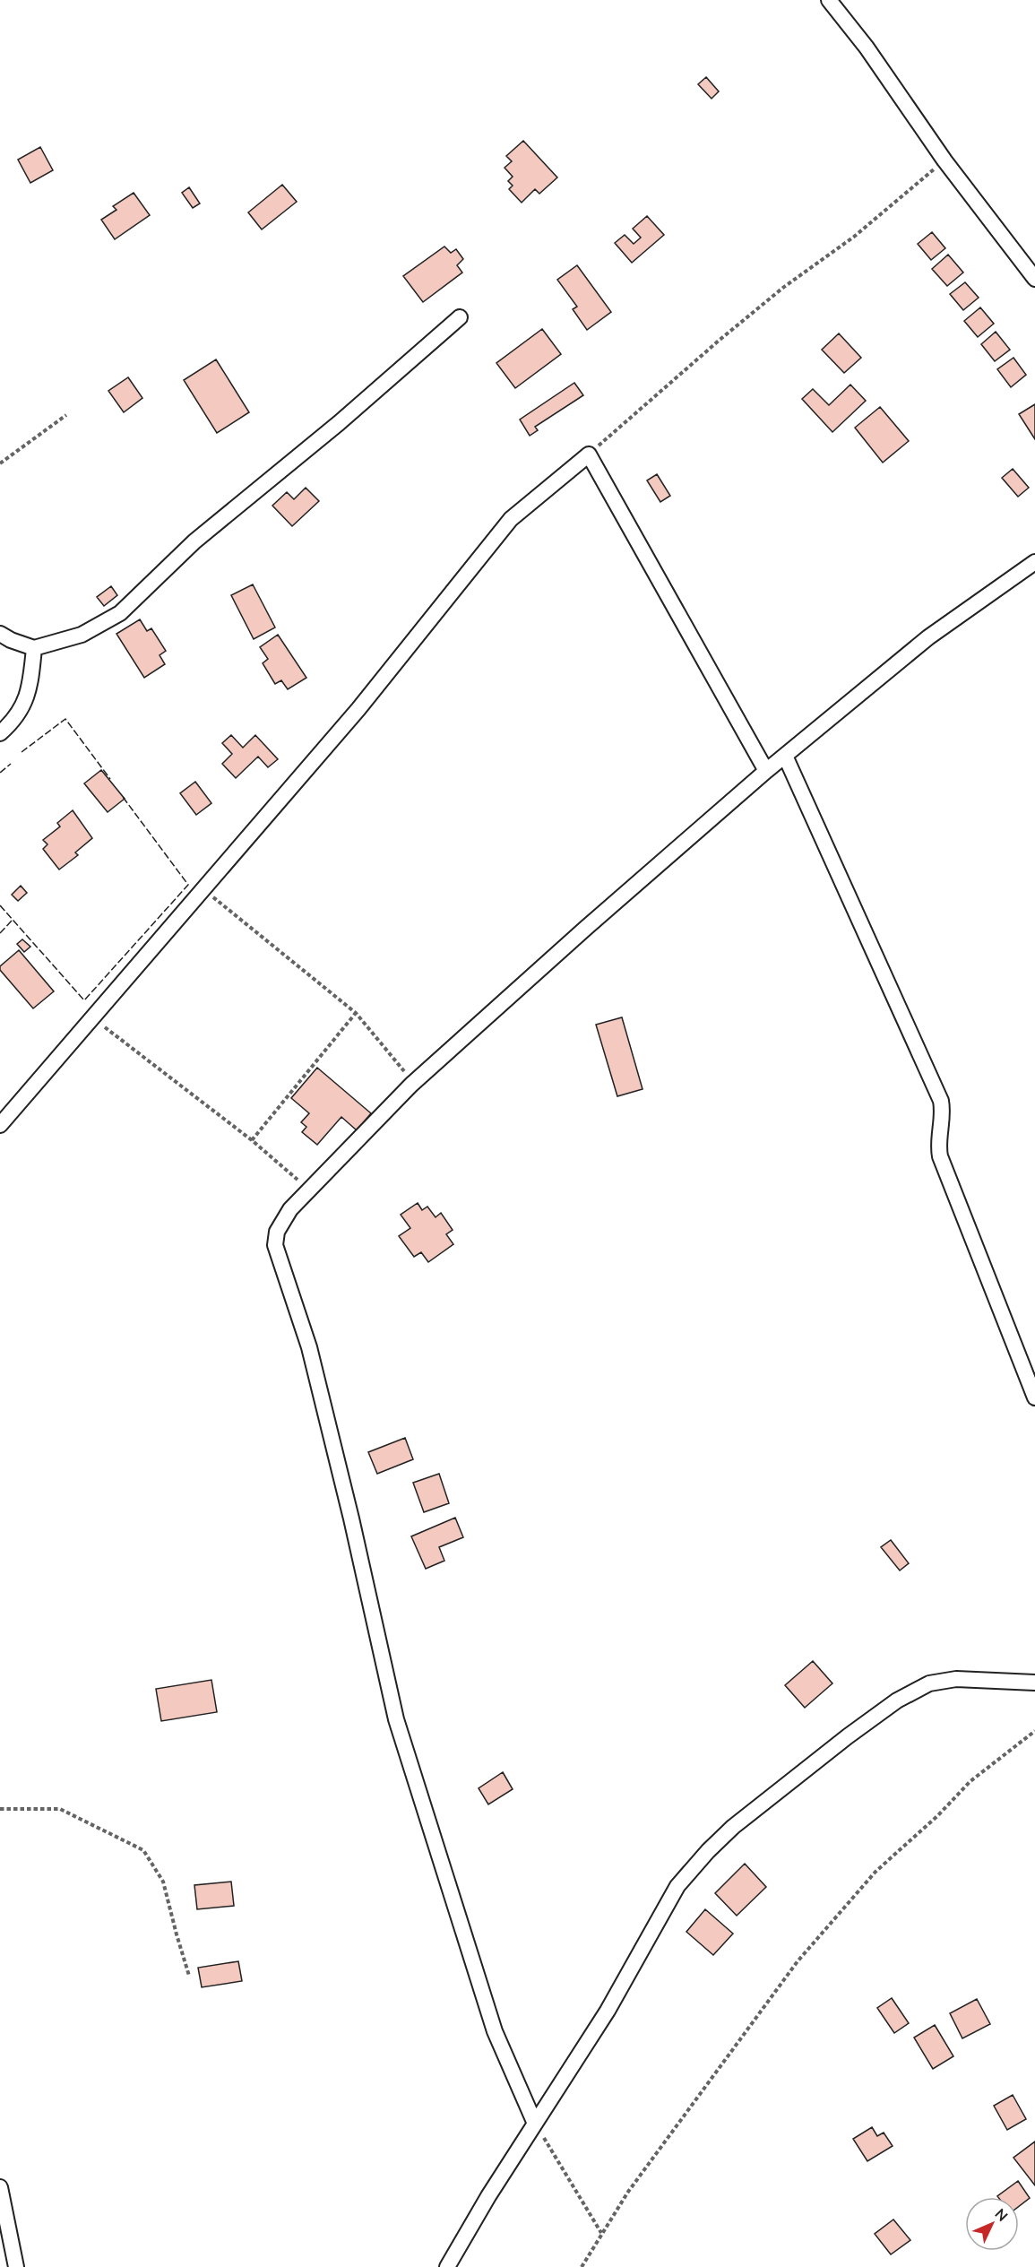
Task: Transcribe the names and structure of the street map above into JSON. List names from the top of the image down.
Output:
{
  "north": "top right"
}
